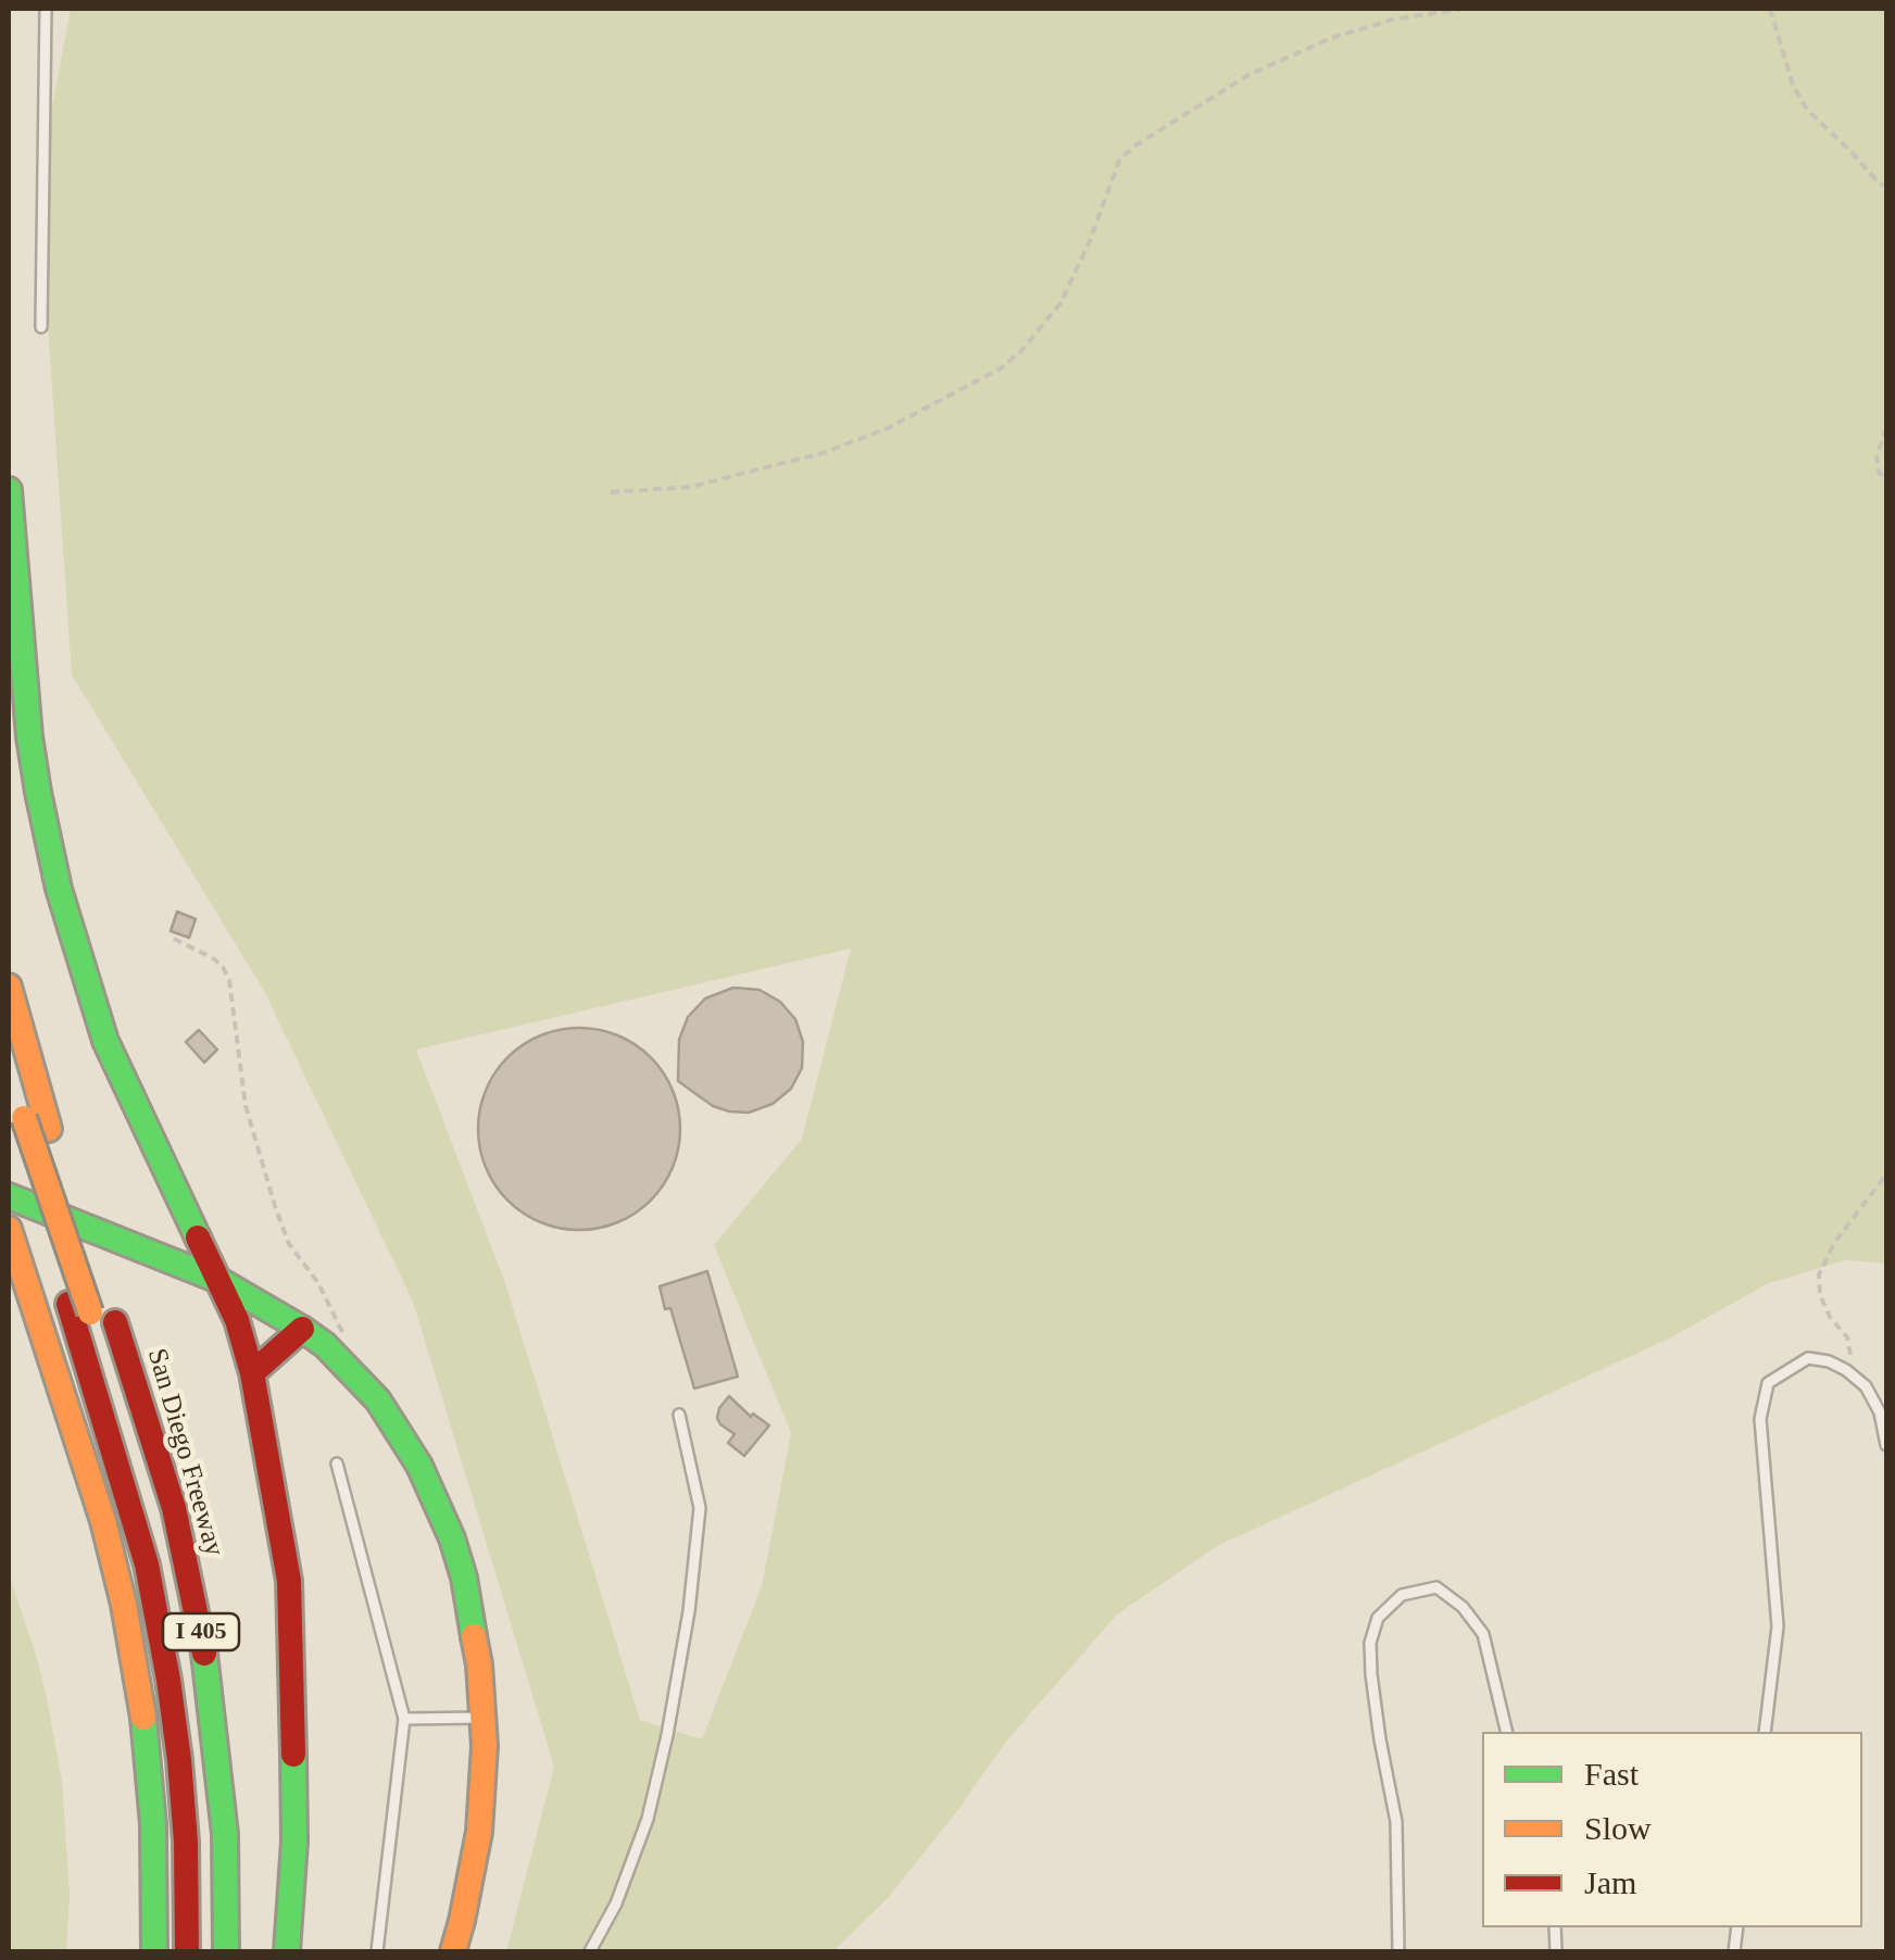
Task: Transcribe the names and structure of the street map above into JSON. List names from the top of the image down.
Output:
{
  "streets": {
    "main road": ["San Diego Freeway", "I 405"]
  },
  "legend": ["Fast", "Slow", "Jam"]
}
